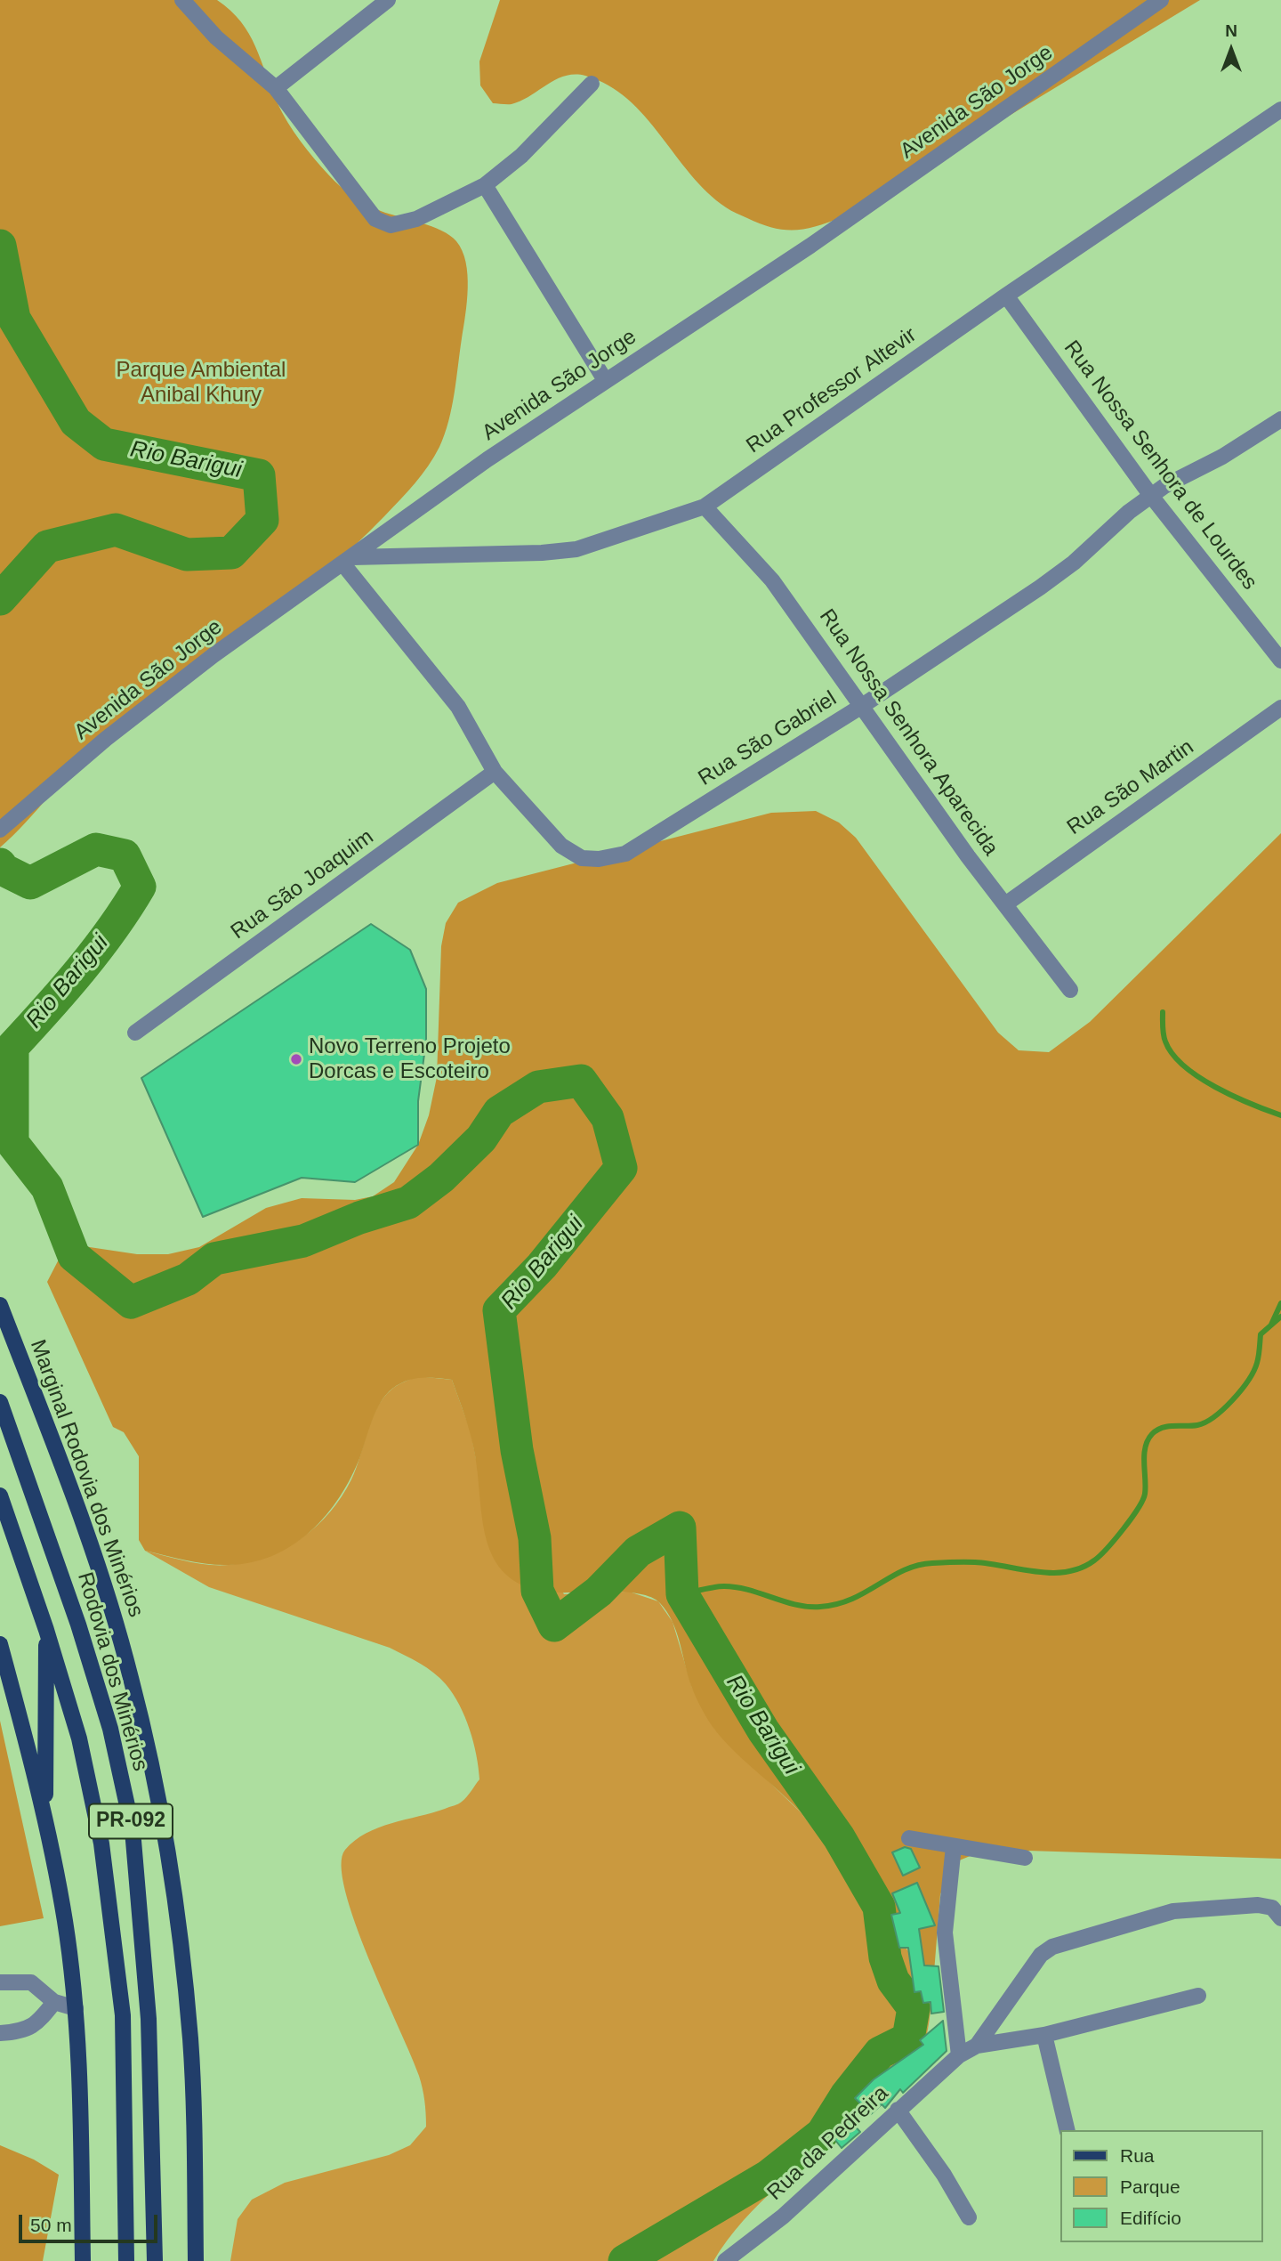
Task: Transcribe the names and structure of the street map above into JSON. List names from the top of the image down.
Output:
{
  "streets": {
    "main road": ["Marginal Rodovia dos Minérios", "Rodovia dos Minérios", "PR-092"],
    "street": [
      "Avenida São Jorge",
      "Rua Professor Altevir",
      "Rua Nossa Senhora de Lourdes",
      "Rua Nossa Senhora Aparecida",
      "Rua São Gabriel",
      "Rua São Martin",
      "Rua São Joaquim",
      "Rua da Pedreira"
    ]
  },
  "crossings": [
    ["Avenida São Jorge", "Rua Professor Altevir"],
    ["Avenida São Jorge", "Rua São Gabriel"],
    ["Rua Professor Altevir", "Rua Nossa Senhora de Lourdes"],
    ["Rua Professor Altevir", "Rua Nossa Senhora Aparecida"],
    ["Rua Professor Altevir", "Rua São Gabriel"],
    ["Rua Nossa Senhora de Lourdes", "Rua São Gabriel"],
    ["Rua Nossa Senhora Aparecida", "Rua São Gabriel"],
    ["Rua Nossa Senhora Aparecida", "Rua São Martin"],
    ["Rua São Gabriel", "Rua São Joaquim"]
  ],
  "water": ["Rio Barigui"],
  "parks": ["Parque Ambiental Anibal Khury"],
  "places": ["Novo Terreno Projeto Dorcas e Escoteiro"],
  "legend": ["Rua", "Parque", "Edifício"],
  "scale_bar": "50 m",
  "north": "top"
}
